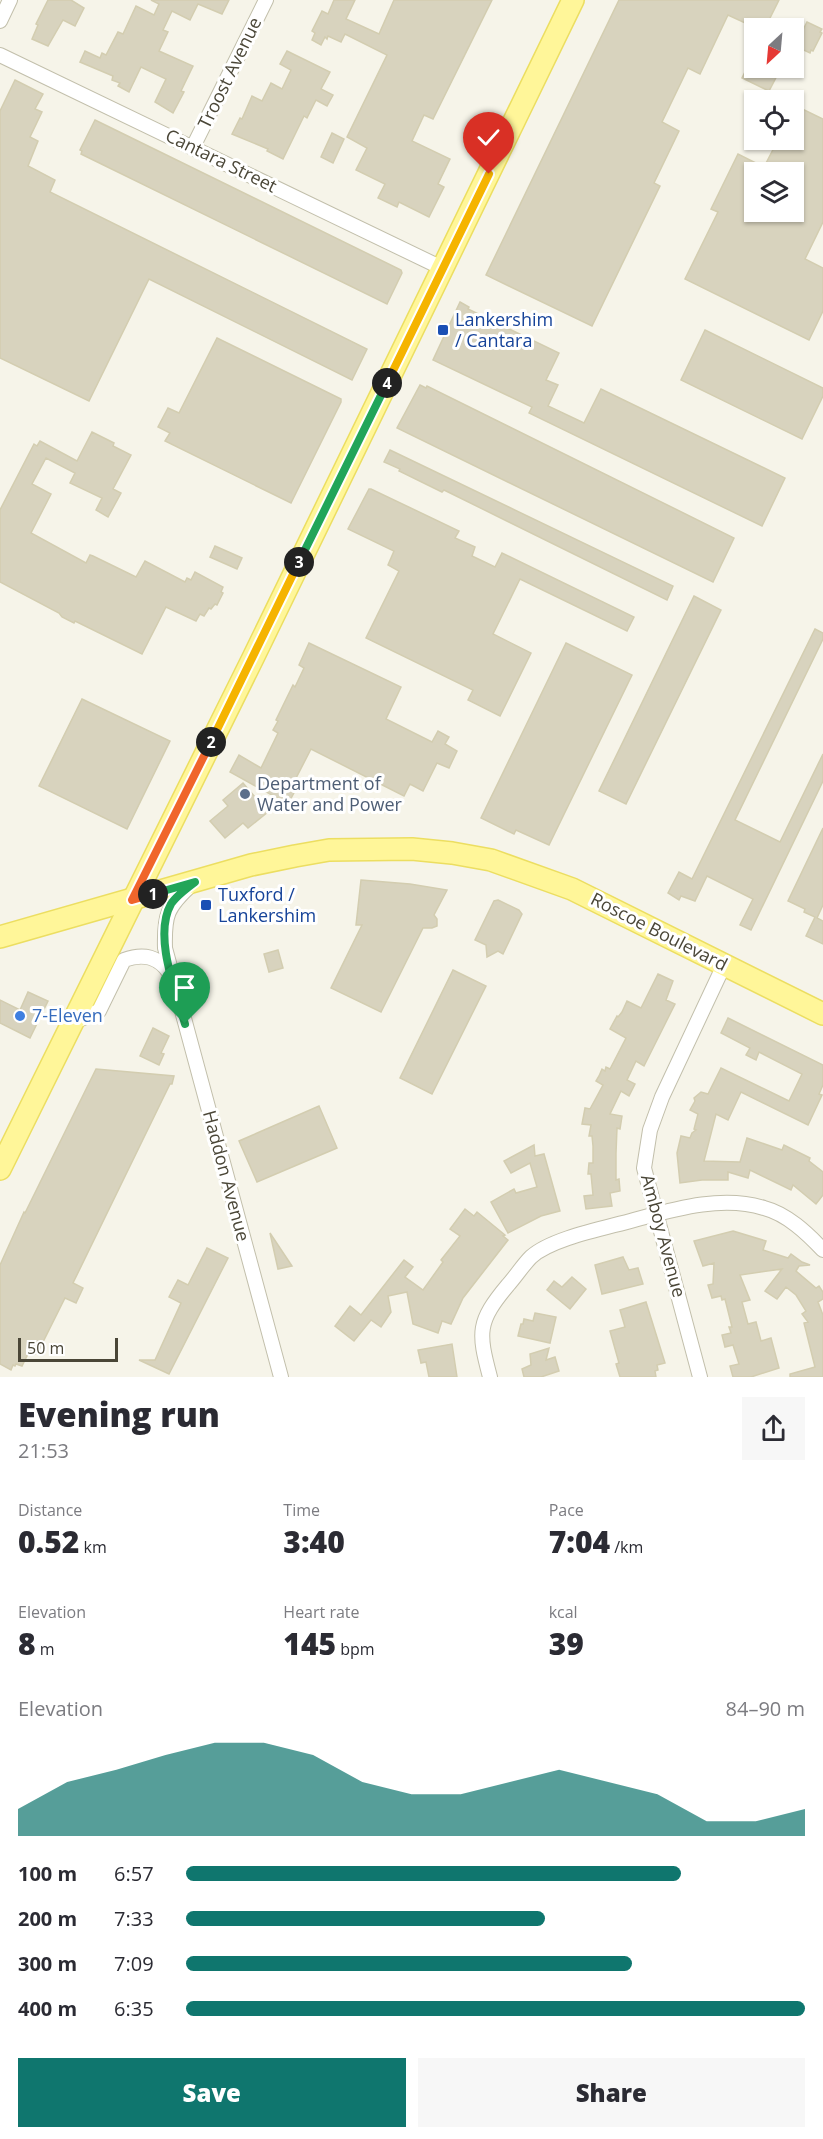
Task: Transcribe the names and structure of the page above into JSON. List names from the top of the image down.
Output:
{
  "streets": {
    "main road": ["Roscoe Boulevard"],
    "street": [
      "Troost Avenue",
      "Cantara Street",
      "Haddon Avenue",
      "Amboy Avenue"
    ]
  },
  "crossings": [
    ["Troost Avenue", "Cantara Street"],
    ["Roscoe Boulevard", "Haddon Avenue"],
    ["Roscoe Boulevard", "Amboy Avenue"]
  ],
  "places": {
    "transit": ["Lankershim / Cantara", "Tuxford / Lankershim"],
    "other": ["Department of Water and Power", "7-Eleven"]
  },
  "scale_bar": "50 m",
  "north": "bottom left",
  "page": {
    "pins": [
      "4",
      "3",
      "2",
      "1"
    ],
    "scale": "50 m",
    "heading": ["Evening run", "21:53"],
    "stats": [
      ["Distance", "0.52 km"],
      ["Time", "3:40"],
      ["Pace", "7:04 /km"],
      ["Elevation", "8 m"],
      ["Heart rate", "145 bpm"],
      ["kcal", "39"]
    ],
    "chart": ["Elevation", "84–90 m"],
    "list": [
      {
        "name": "100 m",
        "note": "6:57"
      },
      {
        "name": "200 m",
        "note": "7:33"
      },
      {
        "name": "300 m",
        "note": "7:09"
      },
      {
        "name": "400 m",
        "note": "6:35"
      }
    ],
    "buttons": ["Save", "Share"]
  }
}
